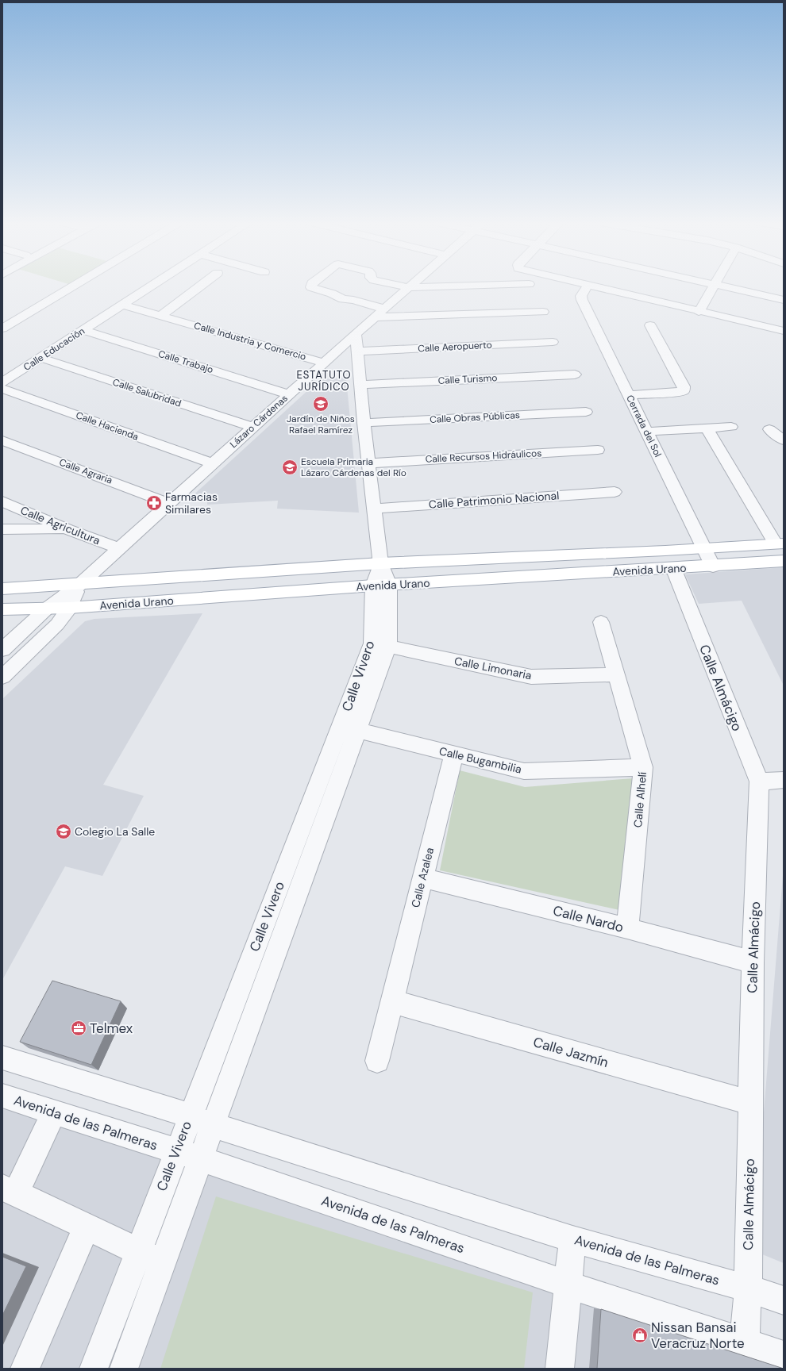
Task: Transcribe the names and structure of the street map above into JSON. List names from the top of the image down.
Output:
{
  "streets": {
    "main road": ["Avenida Urano"],
    "street": [
      "Calle Industria y Comercio",
      "Calle Aeropuerto",
      "Calle Educación",
      "Calle Trabajo",
      "Calle Turismo",
      "Calle Salubridad",
      "Calle Obras Públicas",
      "Lázaro Cárdenas",
      "Calle Hacienda",
      "Cerrada del Sol",
      "Calle Recursos Hidráulicos",
      "Calle Agraria",
      "Calle Patrimonio Nacional",
      "Calle Agricultura",
      "Calle Limonaria",
      "Calle Vivero",
      "Calle Almácigo",
      "Calle Bugambilia",
      "Calle Alhelí",
      "Calle Azalea",
      "Calle Nardo",
      "Calle Jazmín",
      "Avenida de las Palmeras"
    ]
  },
  "crossings": [
    ["Calle Industria y Comercio", "Calle Educación"],
    ["Calle Industria y Comercio", "Lázaro Cárdenas"],
    ["Calle Educación", "Calle Trabajo"],
    ["Calle Educación", "Calle Salubridad"],
    ["Calle Trabajo", "Lázaro Cárdenas"],
    ["Calle Salubridad", "Lázaro Cárdenas"],
    ["Lázaro Cárdenas", "Calle Hacienda"],
    ["Lázaro Cárdenas", "Calle Agraria"],
    ["Lázaro Cárdenas", "Calle Agricultura"],
    ["Lázaro Cárdenas", "Avenida Urano"],
    ["Cerrada del Sol", "Avenida Urano"],
    ["Avenida Urano", "Calle Vivero"],
    ["Avenida Urano", "Calle Almácigo"],
    ["Calle Limonaria", "Calle Vivero"],
    ["Calle Limonaria", "Calle Alhelí"],
    ["Calle Vivero", "Calle Bugambilia"],
    ["Calle Vivero", "Avenida de las Palmeras"],
    ["Calle Almácigo", "Calle Nardo"],
    ["Calle Almácigo", "Calle Jazmín"],
    ["Calle Almácigo", "Avenida de las Palmeras"],
    ["Calle Bugambilia", "Calle Alhelí"],
    ["Calle Bugambilia", "Calle Azalea"],
    ["Calle Alhelí", "Calle Nardo"],
    ["Calle Azalea", "Calle Nardo"],
    ["Calle Azalea", "Calle Jazmín"]
  ],
  "districts": ["ESTATUTO JURÍDICO"],
  "places": {
    "school or university": ["Jardín de Niños Rafael Ramírez", "Escuela Primaria Lázaro Cárdenas del Río", "Colegio La Salle"],
    "pharmacy": ["Farmacias Similares"],
    "office": ["Telmex"],
    "shop": ["Nissan Bansai Veracruz Norte"]
  }
}
